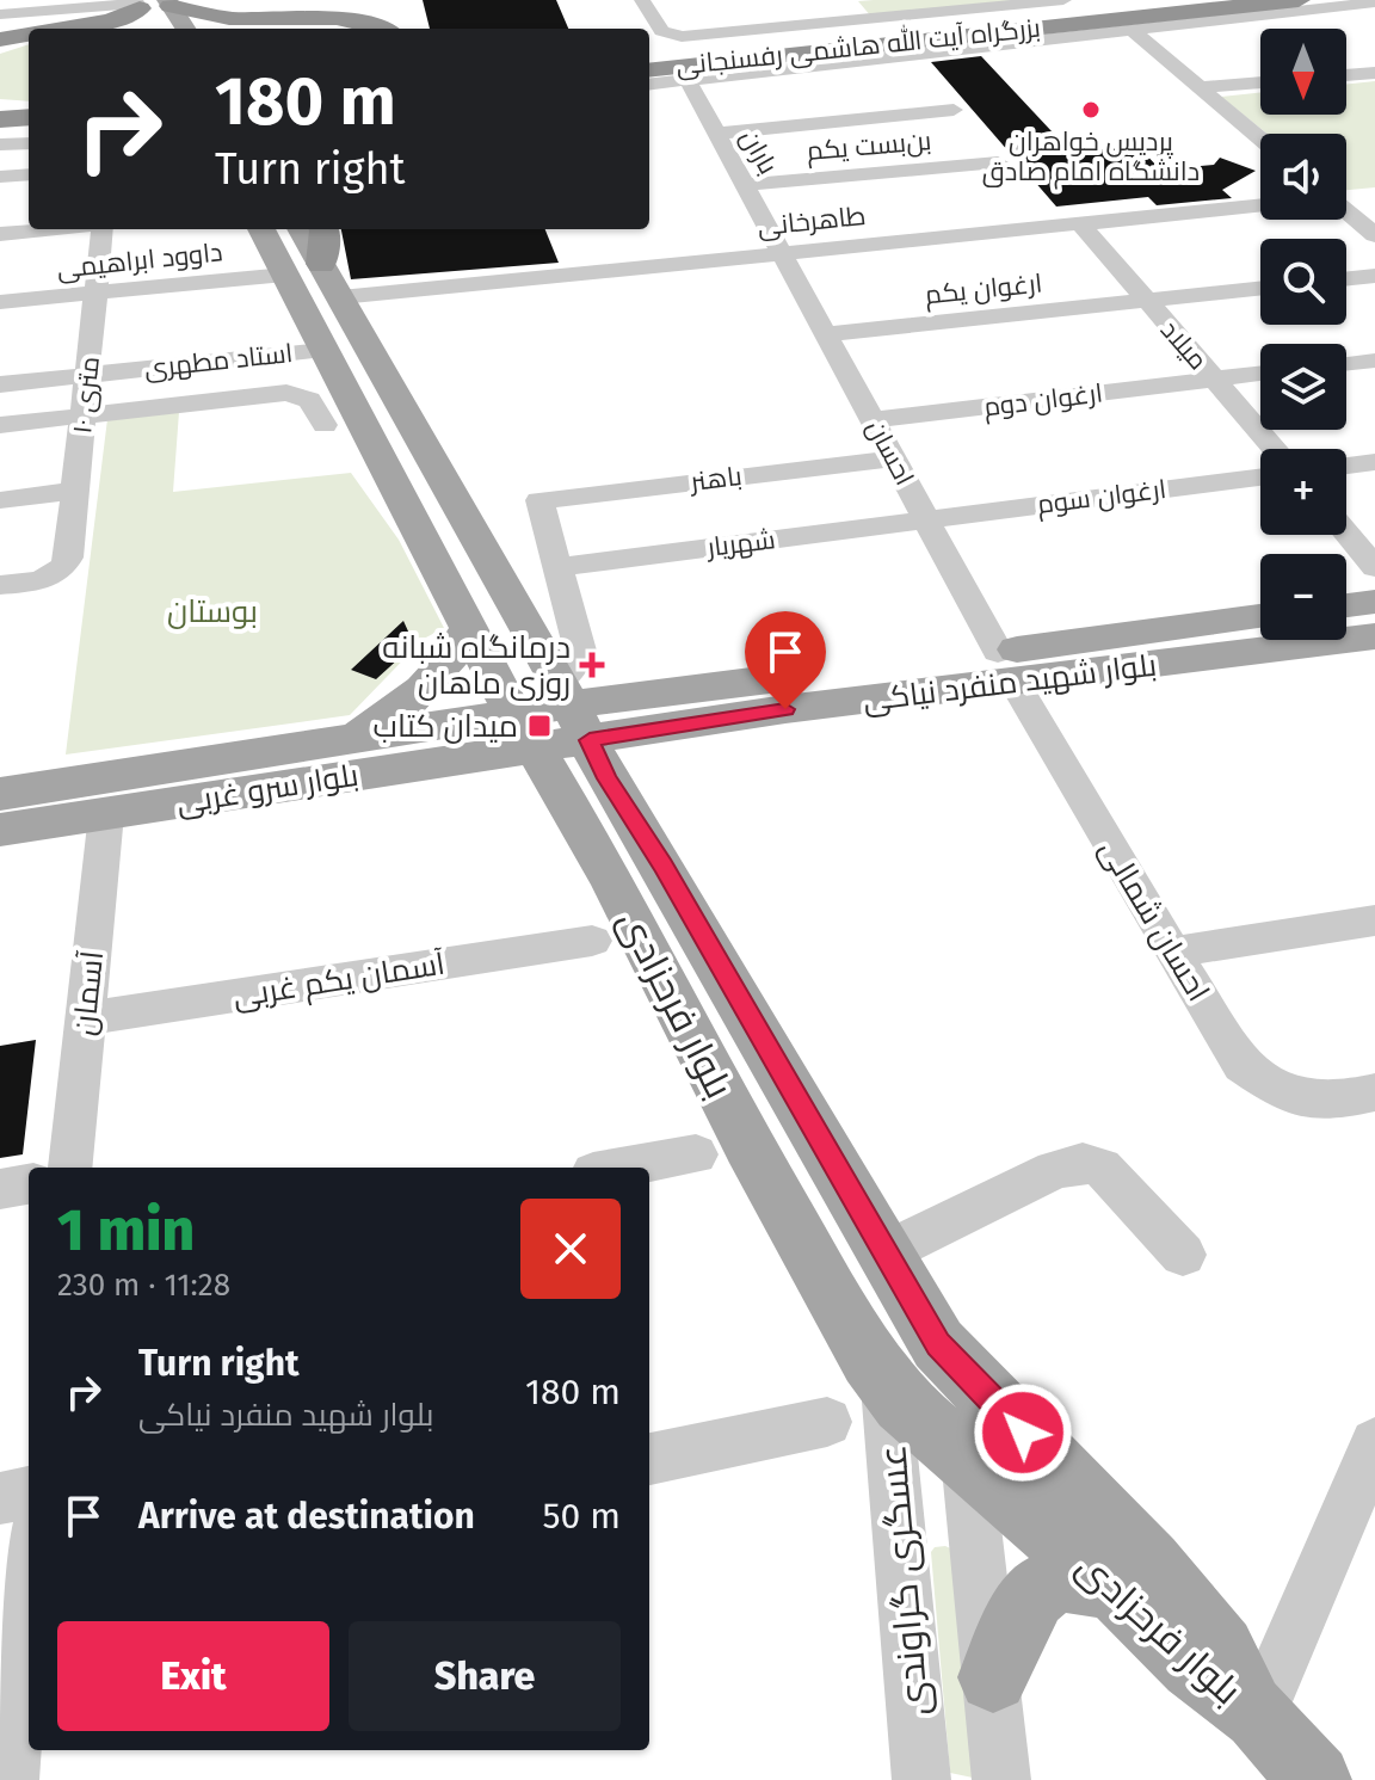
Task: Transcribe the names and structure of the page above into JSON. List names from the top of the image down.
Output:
{
  "streets": {
    "highway": ["بزرگراه آیت الله هاشمی رفسنجانی"],
    "main road": ["بلوار شهید منفرد نیاکی", "بلوار سرو غربی", "بلوار فرحزادی"],
    "street": [
      "بن‌بست یکم",
      "باران",
      "طاهرخانی",
      "داوود ابراهیمی",
      "ارغوان یکم",
      "میلاد",
      "استاد مطهری",
      "۱۰ متری",
      "ارغوان دوم",
      "احسان",
      "باهنر",
      "ارغوان سوم",
      "شهریار",
      "احسان شمالی",
      "آسمان یکم غربی",
      "آسمان",
      "عسگری گراوندی"
    ]
  },
  "crossings": [
    ["بن‌بست یکم", "باران"],
    ["باران", "طاهرخانی"],
    ["باران", "احسان"],
    ["طاهرخانی", "میلاد"],
    ["طاهرخانی", "احسان"],
    ["طاهرخانی", "بلوار فرحزادی"],
    ["داوود ابراهیمی", "۱۰ متری"],
    ["داوود ابراهیمی", "بلوار فرحزادی"],
    ["ارغوان یکم", "میلاد"],
    ["ارغوان یکم", "احسان"],
    ["میلاد", "ارغوان دوم"],
    ["استاد مطهری", "۱۰ متری"],
    ["استاد مطهری", "بلوار فرحزادی"],
    ["ارغوان دوم", "احسان"],
    ["احسان", "باهنر"],
    ["احسان", "ارغوان سوم"],
    ["احسان", "شهریار"],
    ["احسان", "بلوار شهید منفرد نیاکی"],
    ["احسان", "احسان شمالی"],
    ["باهنر", "شهریار"],
    ["ارغوان سوم", "شهریار"],
    ["بلوار شهید منفرد نیاکی", "بلوار سرو غربی"],
    ["بلوار شهید منفرد نیاکی", "احسان شمالی"],
    ["بلوار شهید منفرد نیاکی", "بلوار فرحزادی"],
    ["بلوار سرو غربی", "آسمان"],
    ["بلوار سرو غربی", "بلوار فرحزادی"],
    ["آسمان یکم غربی", "آسمان"],
    ["بلوار فرحزادی", "عسگری گراوندی"]
  ],
  "parks": ["بوستان"],
  "places": {
    "other": ["پردیس خواهران دانشگاه امام صادق"],
    "health": ["درمانگاه شبانه روزی ماهان"],
    "transit": ["میدان کتاب"]
  },
  "north": "bottom",
  "page": {
    "map_buttons": ["+", "−"],
    "turn": ["180 m", "Turn right"],
    "heading": ["1 min", "230 m · 11:28"],
    "list": [
      {
        "name": "Turn right",
        "note": "بلوار شهید منفرد نیاکی",
        "value": "180 m"
      },
      {
        "name": "Arrive at destination",
        "value": "50 m"
      }
    ],
    "buttons": ["Exit", "Share"]
  }
}
